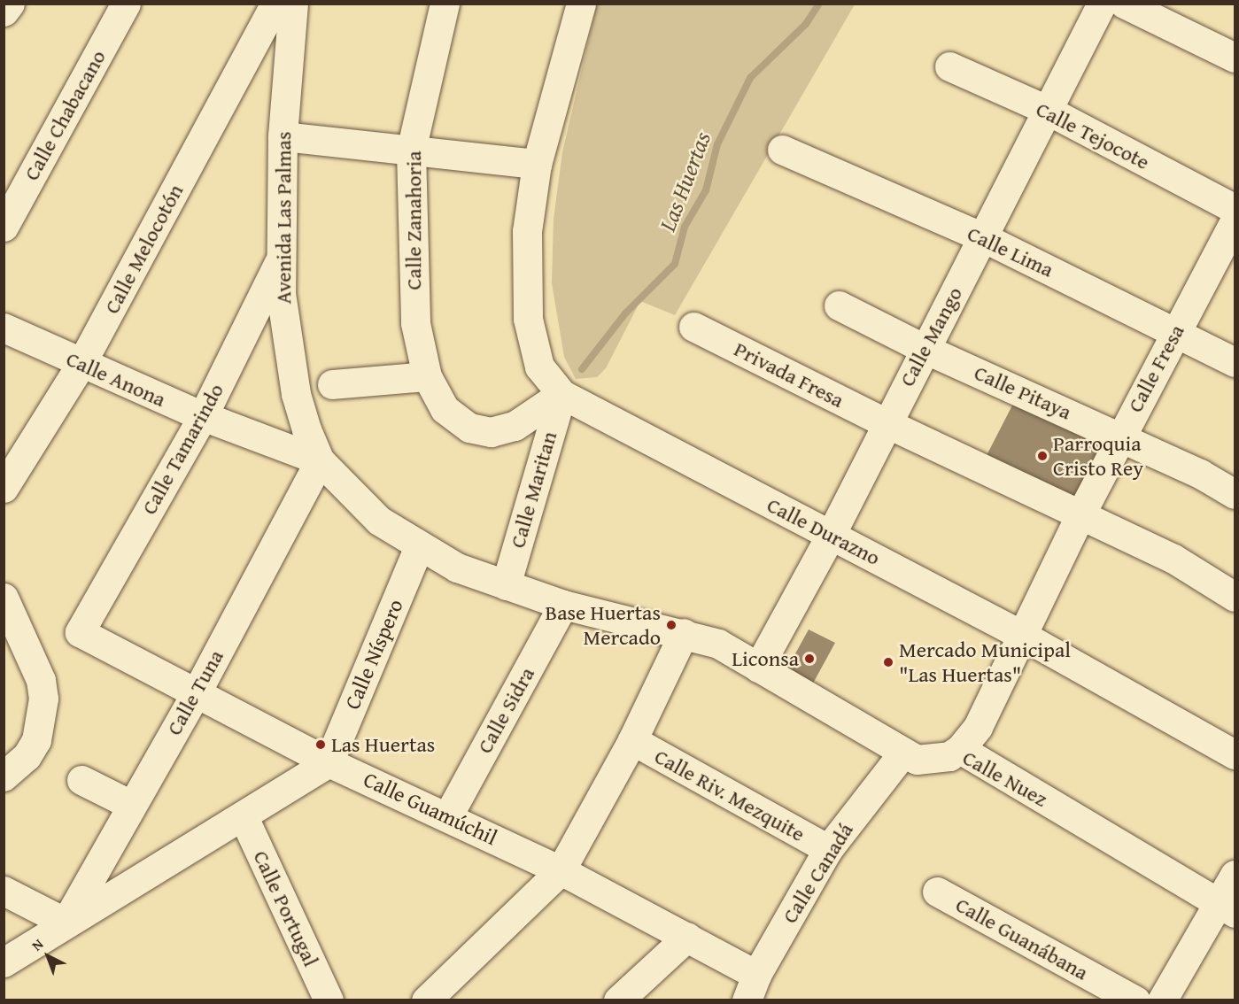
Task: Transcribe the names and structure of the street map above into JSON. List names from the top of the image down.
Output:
{
  "streets": {
    "street": [
      "Calle Chabacano",
      "Calle Tejocote",
      "Avenida Las Palmas",
      "Calle Zanahoria",
      "Calle Melocotón",
      "Calle Lima",
      "Calle Mango",
      "Calle Fresa",
      "Privada Fresa",
      "Calle Anona",
      "Calle Pitaya",
      "Calle Tamarindo",
      "Calle Maritan",
      "Calle Durazno",
      "Calle Níspero",
      "Calle Tuna",
      "Calle Sidra",
      "Calle Nuez",
      "Calle Riv. Mezquite",
      "Calle Guamúchil",
      "Calle Canadá",
      "Calle Portugal",
      "Calle Guanábana"
    ]
  },
  "crossings": [
    ["Calle Tejocote", "Calle Mango"],
    ["Avenida Las Palmas", "Calle Anona"],
    ["Avenida Las Palmas", "Calle Tamarindo"],
    ["Avenida Las Palmas", "Calle Maritan"],
    ["Avenida Las Palmas", "Calle Níspero"],
    ["Avenida Las Palmas", "Calle Tuna"],
    ["Avenida Las Palmas", "Calle Sidra"],
    ["Avenida Las Palmas", "Calle Nuez"],
    ["Calle Melocotón", "Calle Anona"],
    ["Calle Lima", "Calle Mango"],
    ["Calle Lima", "Calle Fresa"],
    ["Calle Mango", "Privada Fresa"],
    ["Calle Mango", "Calle Pitaya"],
    ["Calle Mango", "Calle Durazno"],
    ["Calle Mango", "Calle Nuez"],
    ["Calle Fresa", "Calle Pitaya"],
    ["Calle Fresa", "Calle Durazno"],
    ["Calle Fresa", "Calle Nuez"],
    ["Calle Anona", "Calle Tamarindo"],
    ["Calle Anona", "Calle Tuna"],
    ["Calle Tamarindo", "Calle Guamúchil"],
    ["Calle Maritan", "Calle Durazno"],
    ["Calle Níspero", "Calle Guamúchil"],
    ["Calle Tuna", "Calle Guamúchil"],
    ["Calle Sidra", "Calle Guamúchil"],
    ["Calle Nuez", "Calle Canadá"],
    ["Calle Riv. Mezquite", "Calle Canadá"],
    ["Calle Guamúchil", "Calle Canadá"]
  ],
  "water": ["Las Huertas"],
  "places": [
    "Parroquia Cristo Rey",
    "Base Huertas Mercado",
    "Liconsa",
    "Mercado Municipal \"Las Huertas\"",
    "Las Huertas"
  ],
  "north": "top left"
}
